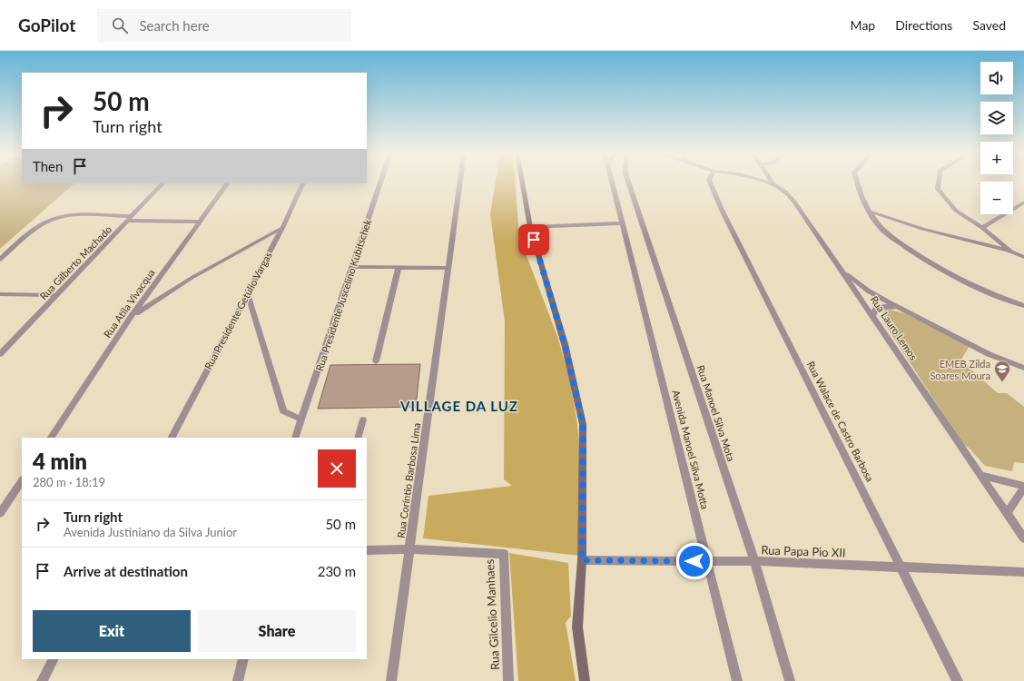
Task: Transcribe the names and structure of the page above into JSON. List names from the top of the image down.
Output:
{
  "streets": {
    "street": [
      "Rua Gilberto Machado",
      "Rua Presidente Juscelino Kubitschek",
      "Rua Atila Vivacqua",
      "Rua Presidente Getúlio Vargas",
      "Rua Lauro Lemos",
      "Rua Manoel Silva Mota",
      "Rua Walace de Castro Barbosa",
      "Avenida Manoel Silva Motta",
      "Rua Coríntio Barbosa Lima",
      "Rua Papa Pio XII",
      "Rua Gilcelio Manhaes"
    ]
  },
  "crossings": [
    ["Rua Manoel Silva Mota", "Rua Papa Pio XII"],
    ["Rua Walace de Castro Barbosa", "Rua Papa Pio XII"],
    ["Avenida Manoel Silva Motta", "Rua Papa Pio XII"],
    ["Rua Coríntio Barbosa Lima", "Rua Gilcelio Manhaes"]
  ],
  "districts": ["VILLAGE DA LUZ"],
  "places": {
    "school or university": ["EMEB Zilda Soares Moura"]
  },
  "page": {
    "header": "GoPilot",
    "search": "Search here",
    "nav": ["Map", "Directions", "Saved"],
    "map_buttons": ["+", "−"],
    "turn": ["50 m", "Turn right"],
    "then": "Then",
    "heading": ["4 min", "280 m · 18:19"],
    "list": [
      {
        "name": "Turn right",
        "note": "Avenida Justiniano da Silva Junior",
        "value": "50 m"
      },
      {
        "name": "Arrive at destination",
        "value": "230 m"
      }
    ],
    "buttons": ["Exit", "Share"]
  }
}
